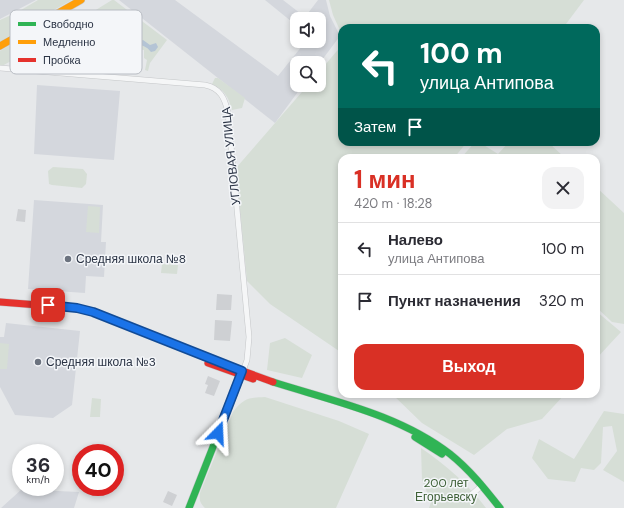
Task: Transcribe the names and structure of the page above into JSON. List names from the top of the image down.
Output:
{
  "streets": {
    "street": ["УГЛОВАЯ УЛИЦА"]
  },
  "parks": ["200 лет Егорьевску"],
  "places": ["Средняя школа №8", "Средняя школа №3"],
  "legend": ["Свободно", "Медленно", "Пробка"],
  "page": {
    "turn": ["100 m", "улица Антипова"],
    "then": "Затем",
    "heading": ["1 мин", "420 m · 18:28"],
    "list": [
      {
        "name": "Налево",
        "note": "улица Антипова",
        "value": "100 m"
      },
      {
        "name": "Пункт назначения",
        "value": "320 m"
      }
    ],
    "buttons": "Выход",
    "speed": "36 km/h",
    "limit": "40"
  }
}
